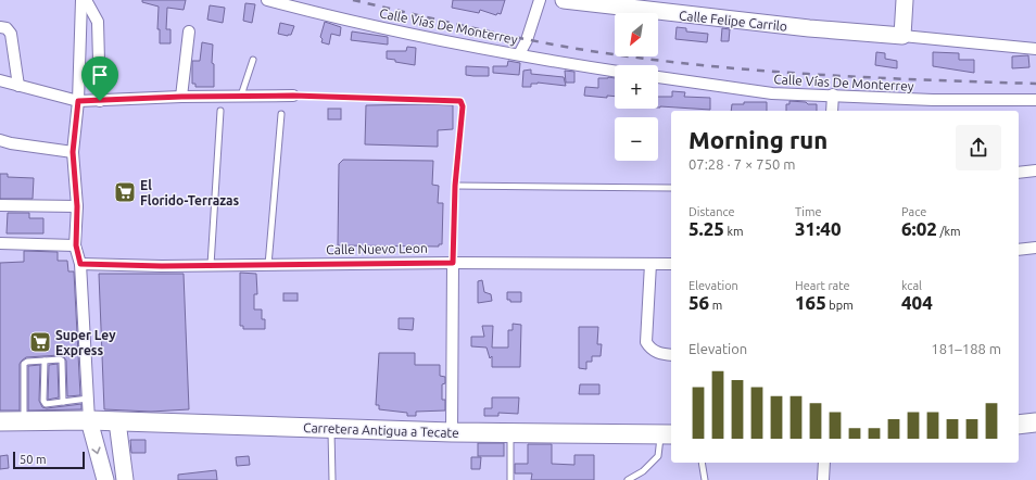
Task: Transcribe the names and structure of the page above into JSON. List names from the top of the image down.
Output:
{
  "streets": {
    "main road": ["Carretera Antigua a Tecate"],
    "street": ["Calle Felipe Carrilo", "Calle Vías De Monterrey", "Calle Nuevo Leon"]
  },
  "places": {
    "supermarket": ["El Florido-Terrazas", "Super Ley Express"]
  },
  "scale_bar": "50 m",
  "north": "bottom left",
  "page": {
    "map_buttons": ["+", "−"],
    "heading": ["Morning run", "07:28 · 7 × 750 m"],
    "stats": [
      ["Distance", "5.25 km"],
      ["Time", "31:40"],
      ["Pace", "6:02 /km"],
      ["Elevation", "56 m"],
      ["Heart rate", "165 bpm"],
      ["kcal", "404"]
    ],
    "chart": ["Elevation", "181–188 m"],
    "scale": "50 m"
  }
}
